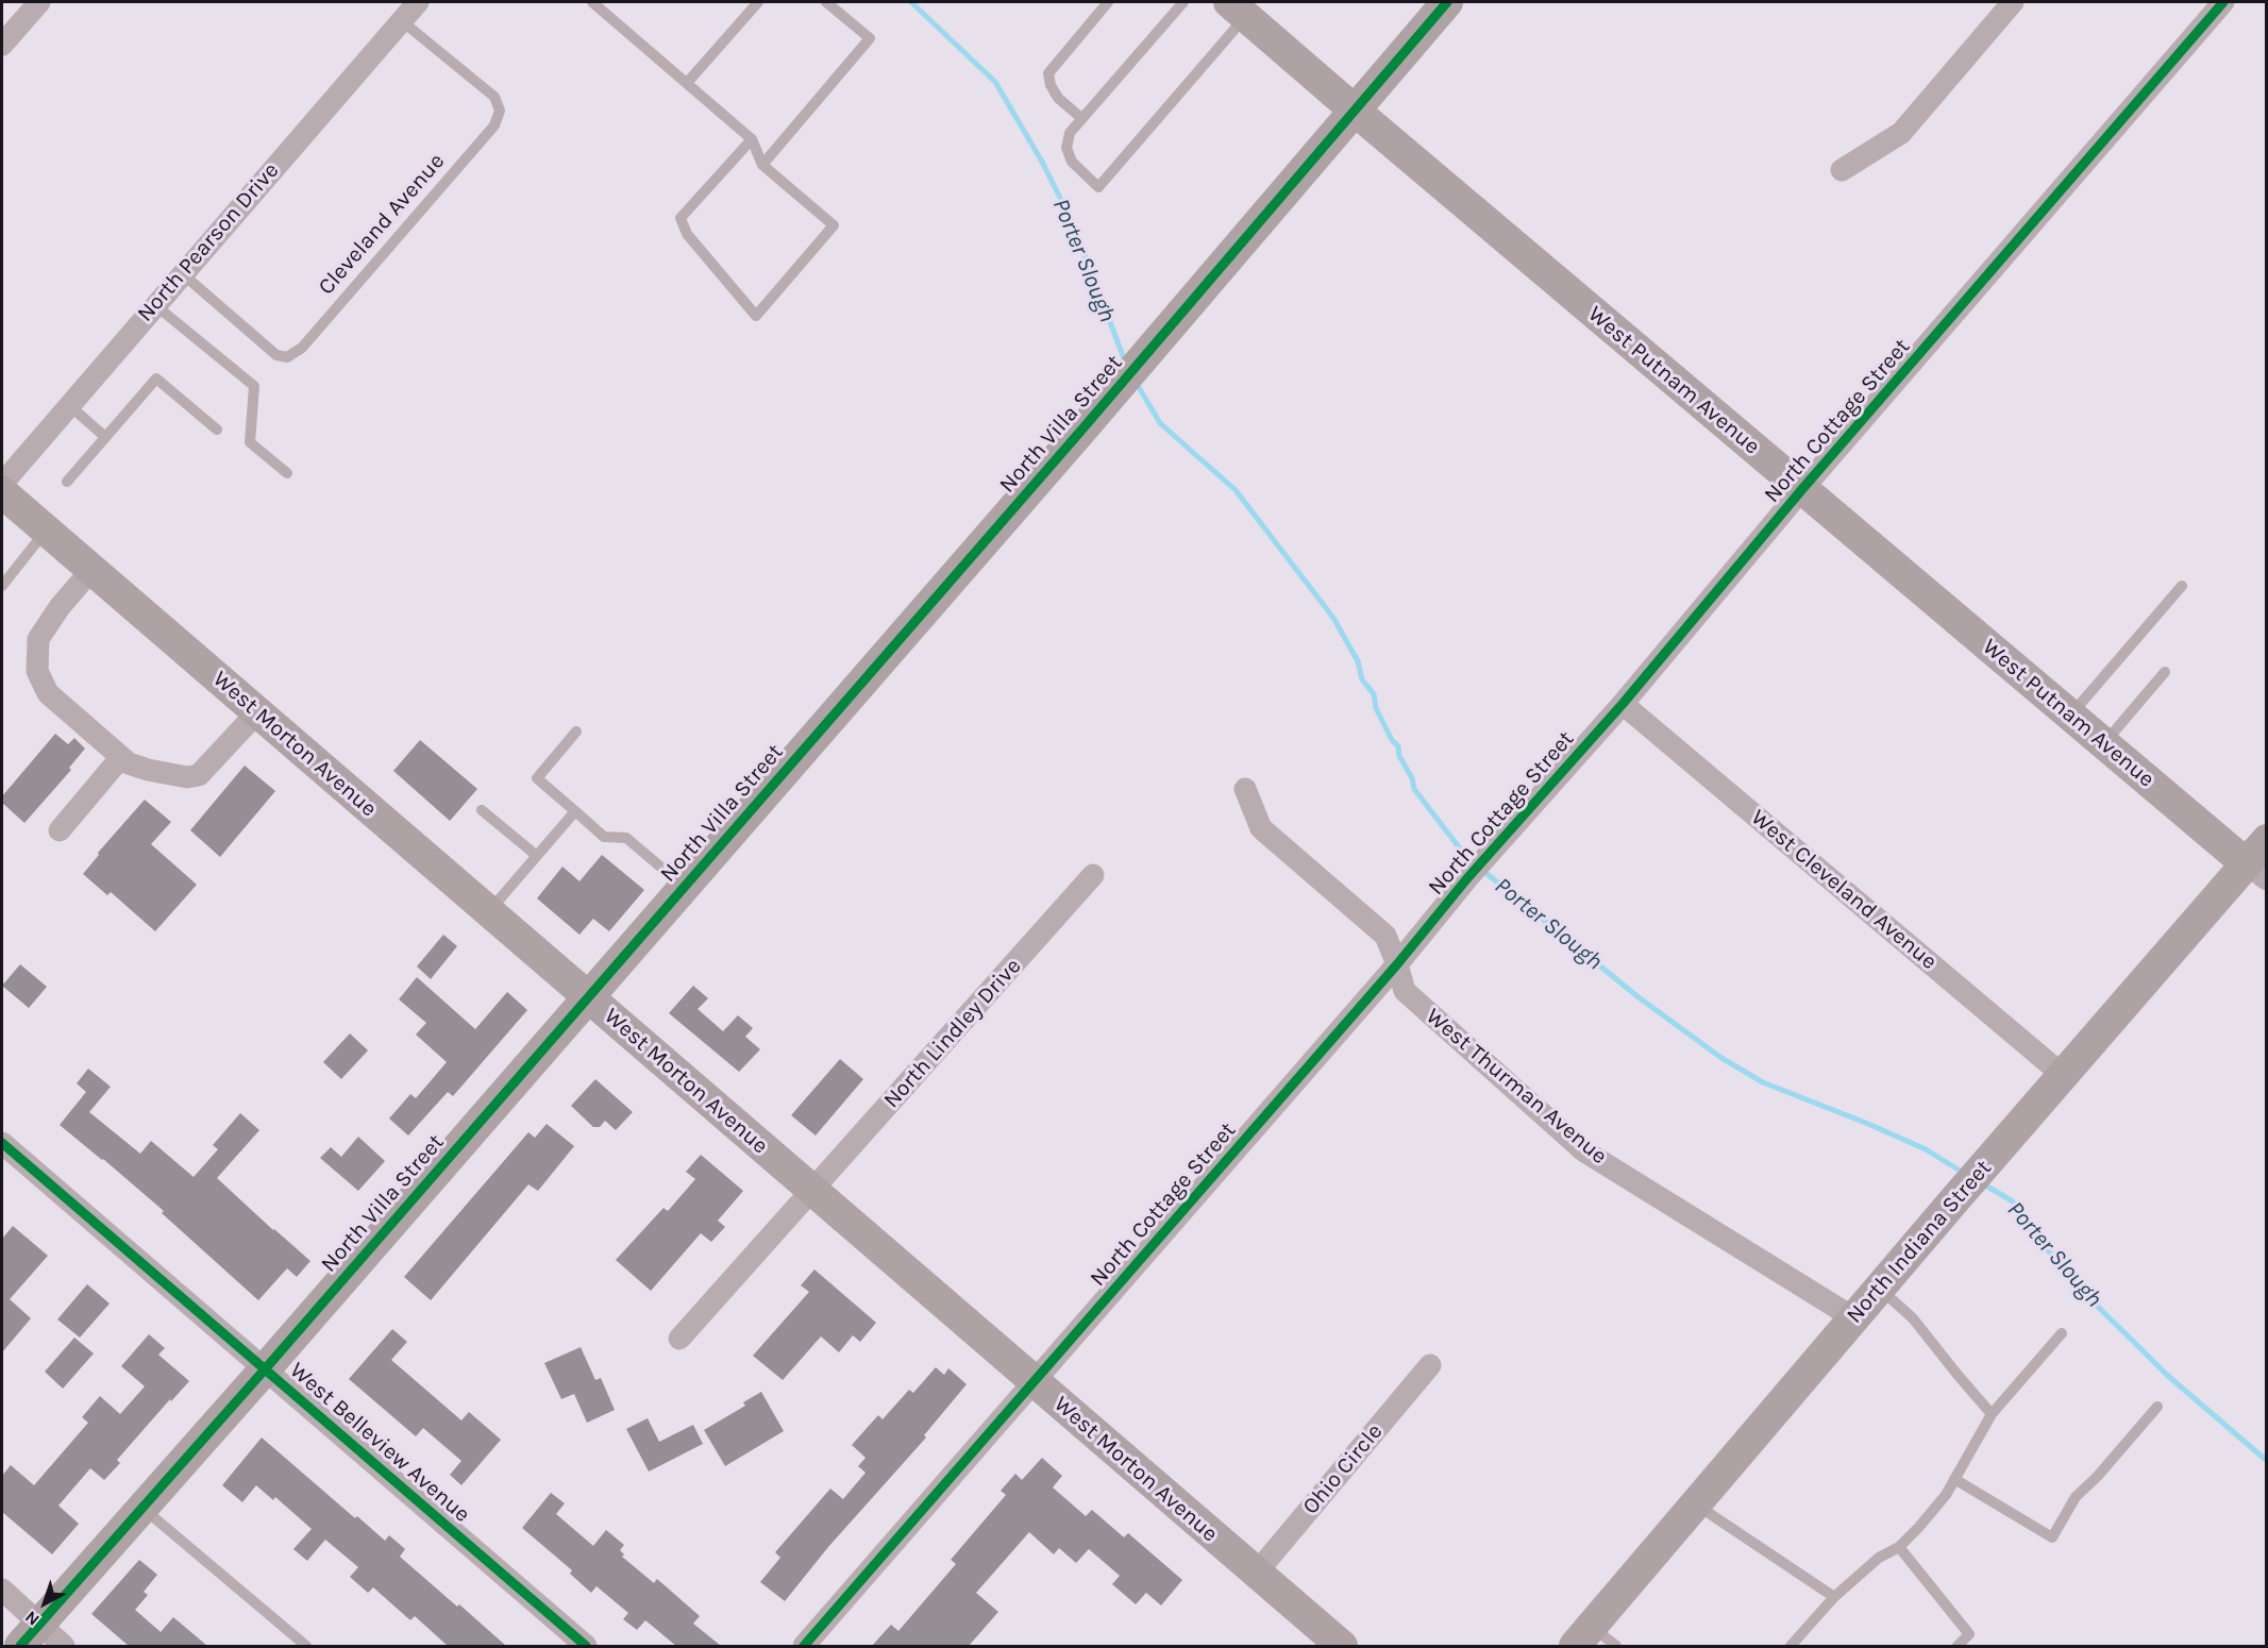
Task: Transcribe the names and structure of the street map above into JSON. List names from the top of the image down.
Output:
{
  "streets": {
    "street": [
      "North Pearson Drive",
      "West Putnam Avenue",
      "North Cottage Street",
      "North Villa Street",
      "West Morton Avenue",
      "West Cleveland Avenue",
      "North Lindley Drive",
      "West Thurman Avenue",
      "North Indiana Street",
      "West Belleview Avenue",
      "Ohio Circle"
    ],
    "lane": ["Cleveland Avenue"]
  },
  "crossings": [
    ["Cleveland Avenue", "North Pearson Drive"],
    ["West Putnam Avenue", "North Cottage Street"],
    ["West Putnam Avenue", "North Villa Street"],
    ["West Putnam Avenue", "North Indiana Street"],
    ["North Cottage Street", "West Morton Avenue"],
    ["North Cottage Street", "West Cleveland Avenue"],
    ["North Cottage Street", "West Thurman Avenue"],
    ["North Villa Street", "West Morton Avenue"],
    ["North Villa Street", "West Belleview Avenue"],
    ["West Morton Avenue", "North Lindley Drive"],
    ["West Morton Avenue", "Ohio Circle"],
    ["West Cleveland Avenue", "North Indiana Street"],
    ["West Thurman Avenue", "North Indiana Street"]
  ],
  "water": ["Porter Slough"],
  "north": "bottom left"
}
